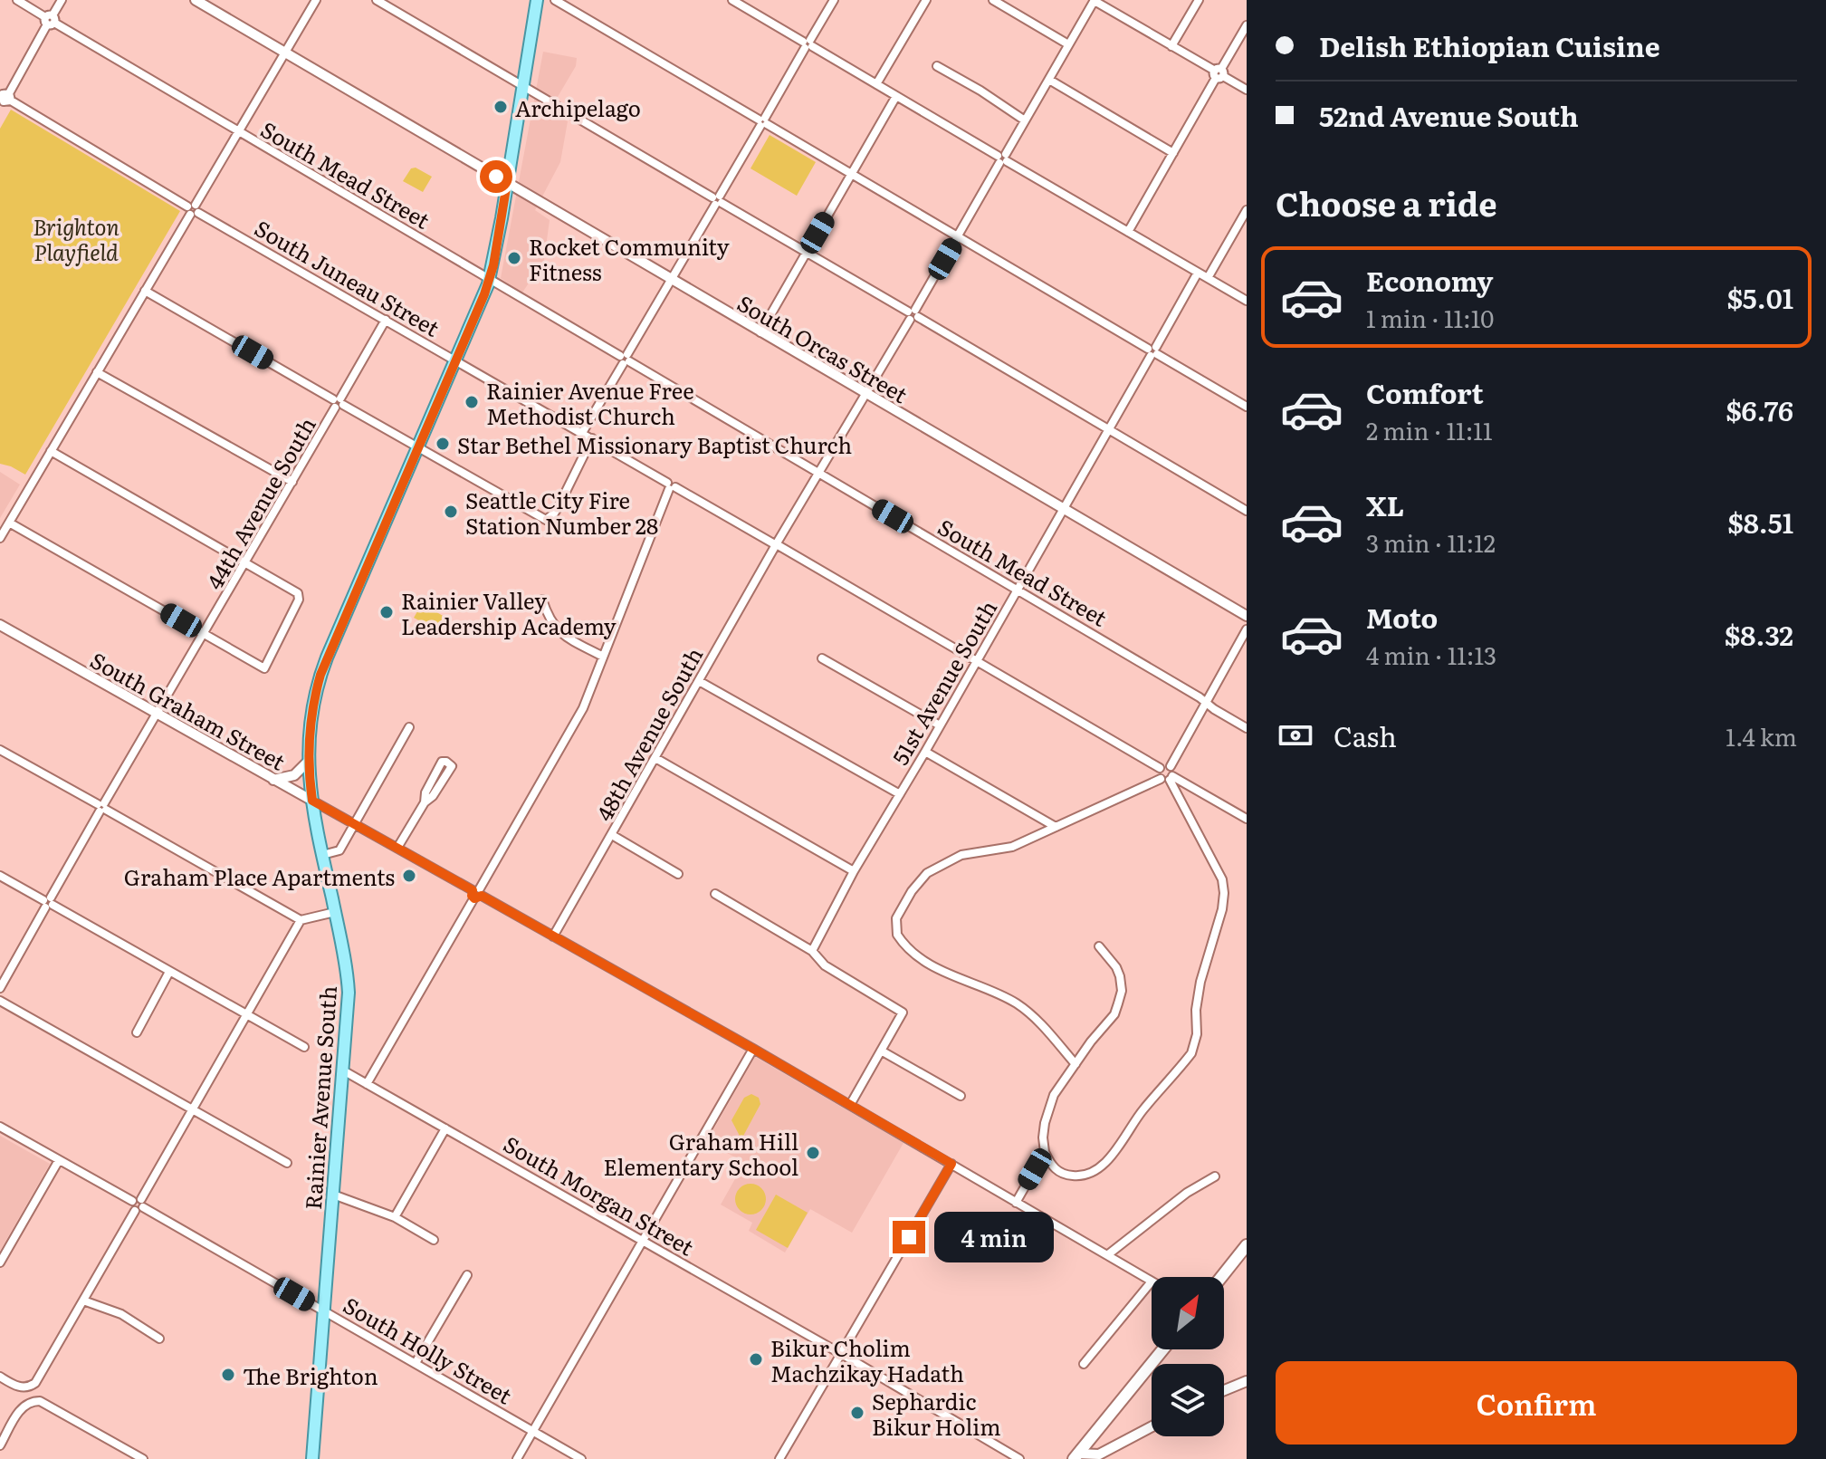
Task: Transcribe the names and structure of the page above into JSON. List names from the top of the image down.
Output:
{
  "streets": {
    "main road": ["Rainier Avenue South"],
    "street": [
      "South Mead Street",
      "South Juneau Street",
      "South Orcas Street",
      "44th Avenue South",
      "51st Avenue South",
      "South Graham Street",
      "48th Avenue South",
      "South Morgan Street",
      "South Holly Street"
    ]
  },
  "crossings": [
    ["South Mead Street", "51st Avenue South"],
    ["South Mead Street", "48th Avenue South"],
    ["South Mead Street", "Rainier Avenue South"],
    ["South Juneau Street", "44th Avenue South"],
    ["South Juneau Street", "51st Avenue South"],
    ["South Juneau Street", "48th Avenue South"],
    ["South Juneau Street", "Rainier Avenue South"],
    ["South Orcas Street", "51st Avenue South"],
    ["South Orcas Street", "48th Avenue South"],
    ["South Orcas Street", "Rainier Avenue South"],
    ["44th Avenue South", "South Graham Street"],
    ["South Graham Street", "48th Avenue South"],
    ["South Graham Street", "Rainier Avenue South"],
    ["Rainier Avenue South", "South Morgan Street"],
    ["Rainier Avenue South", "South Holly Street"]
  ],
  "parks": ["Brighton Playfield"],
  "places": [
    "Archipelago",
    "Rocket Community Fitness",
    "Rainier Avenue Free Methodist Church",
    "Star Bethel Missionary Baptist Church",
    "Seattle City Fire Station Number 28",
    "Rainier Valley Leadership Academy",
    "Graham Place Apartments",
    "Graham Hill Elementary School",
    "Bikur Cholim Machzikay Hadath",
    "The Brighton",
    "Sephardic Bikur Holim"
  ],
  "north": "top right",
  "page": {
    "banner": ["Delish Ethiopian Cuisine", "52nd Avenue South"],
    "heading": "Choose a ride",
    "list": [
      {
        "name": "Economy",
        "note": "1 min · 11:10",
        "value": "$5.01"
      },
      {
        "name": "Comfort",
        "note": "2 min · 11:11",
        "value": "$6.76"
      },
      {
        "name": "XL",
        "note": "3 min · 11:12",
        "value": "$8.51"
      },
      {
        "name": "Moto",
        "note": "4 min · 11:13",
        "value": "$8.32"
      }
    ],
    "pay": ["Cash", "1.4 km"],
    "bubble": "4 min",
    "buttons": "Confirm"
  }
}
